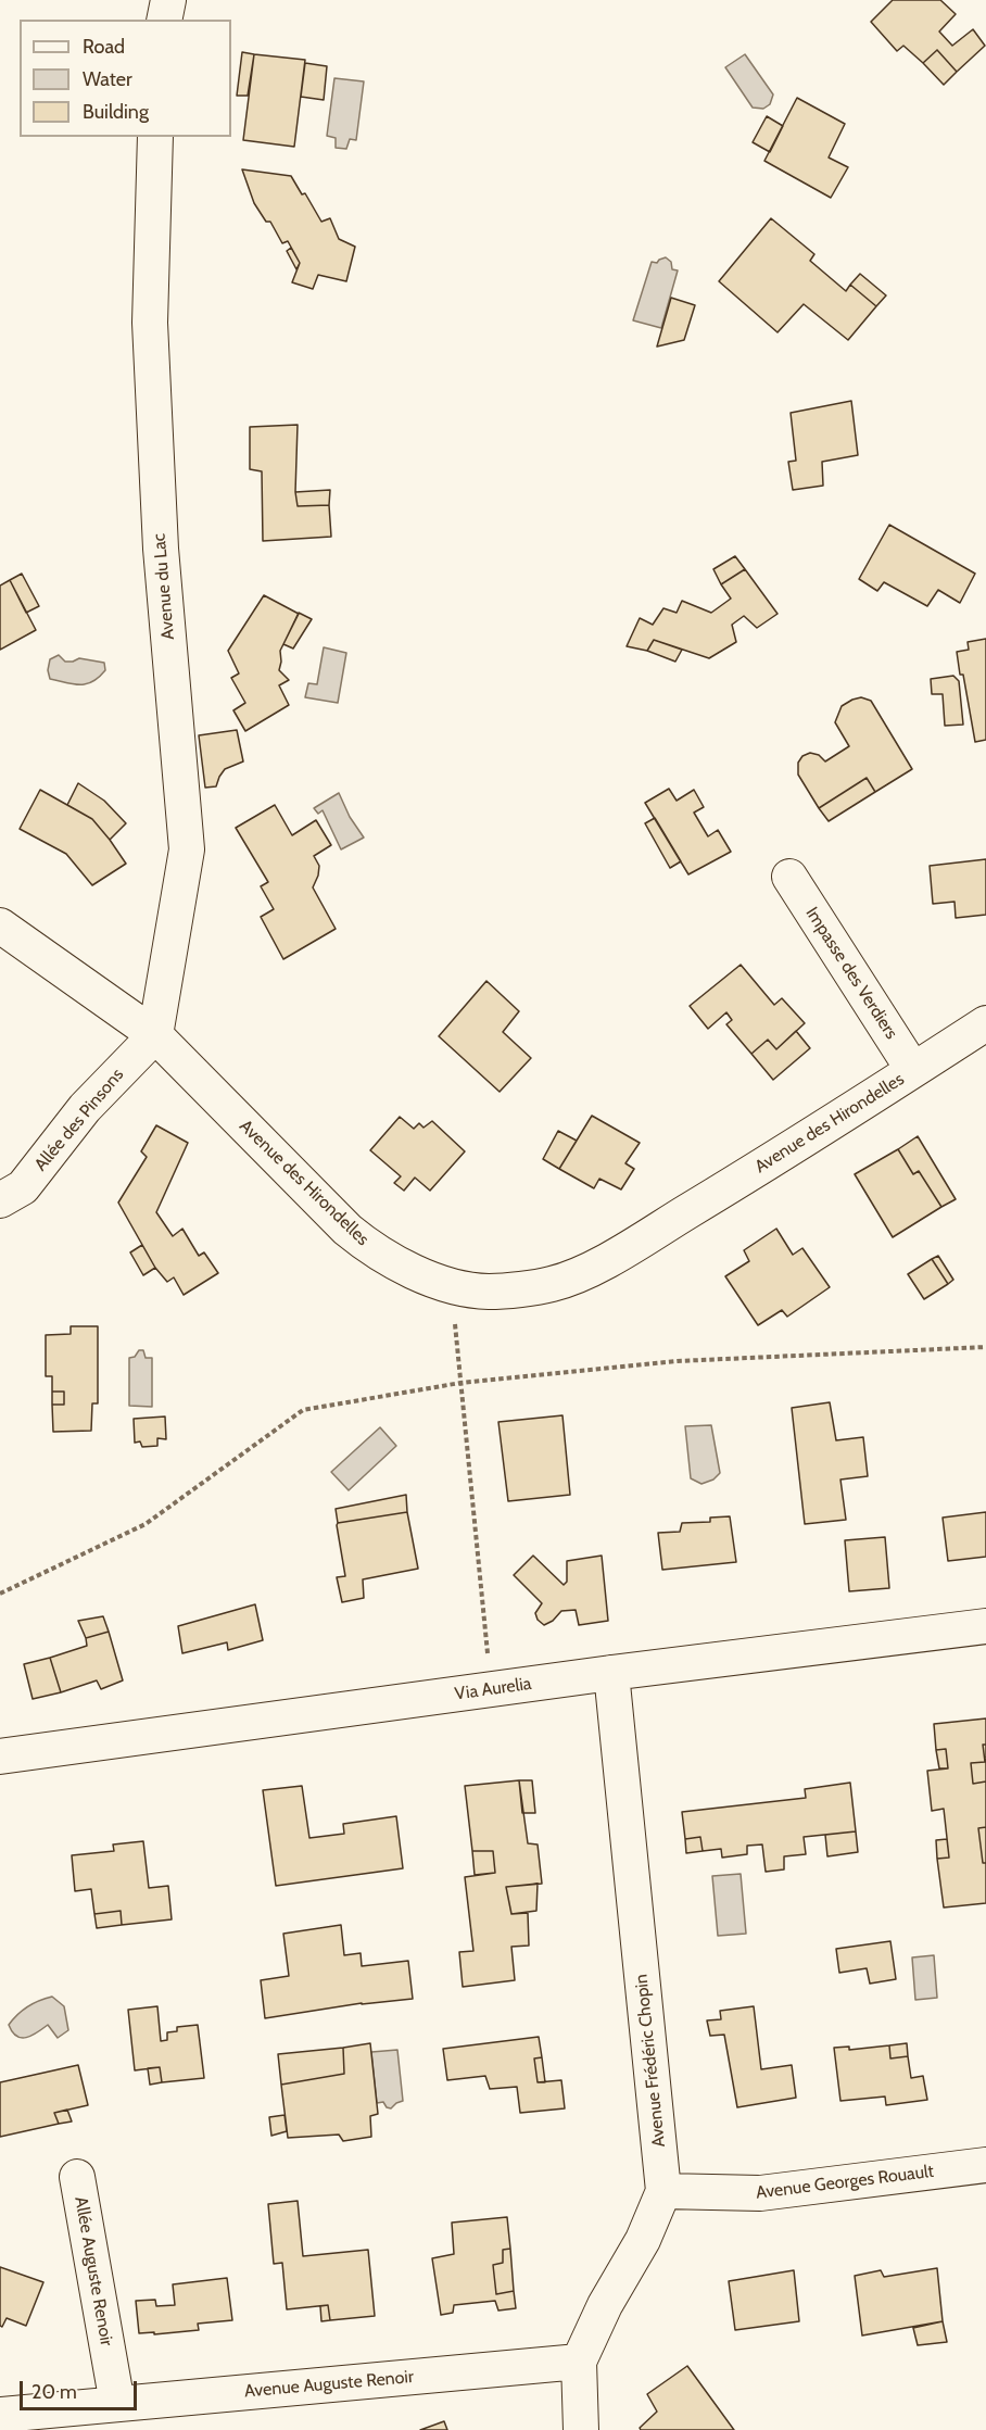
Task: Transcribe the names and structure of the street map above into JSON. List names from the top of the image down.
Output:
{
  "streets": {
    "street": [
      "Avenue du Lac",
      "Impasse des Verdiers",
      "Allée des Pinsons",
      "Avenue des Hirondelles",
      "Via Aurelia",
      "Avenue Frédéric Chopin",
      "Avenue Georges Rouault",
      "Allée Auguste Renoir",
      "Avenue Auguste Renoir"
    ]
  },
  "crossings": [
    ["Avenue du Lac", "Allée des Pinsons"],
    ["Avenue du Lac", "Avenue des Hirondelles"],
    ["Impasse des Verdiers", "Avenue des Hirondelles"],
    ["Allée des Pinsons", "Avenue des Hirondelles"],
    ["Via Aurelia", "Avenue Frédéric Chopin"],
    ["Avenue Frédéric Chopin", "Avenue Georges Rouault"],
    ["Avenue Frédéric Chopin", "Avenue Auguste Renoir"],
    ["Allée Auguste Renoir", "Avenue Auguste Renoir"]
  ],
  "legend": ["Road", "Water", "Building"],
  "scale_bar": "20 m"
}
